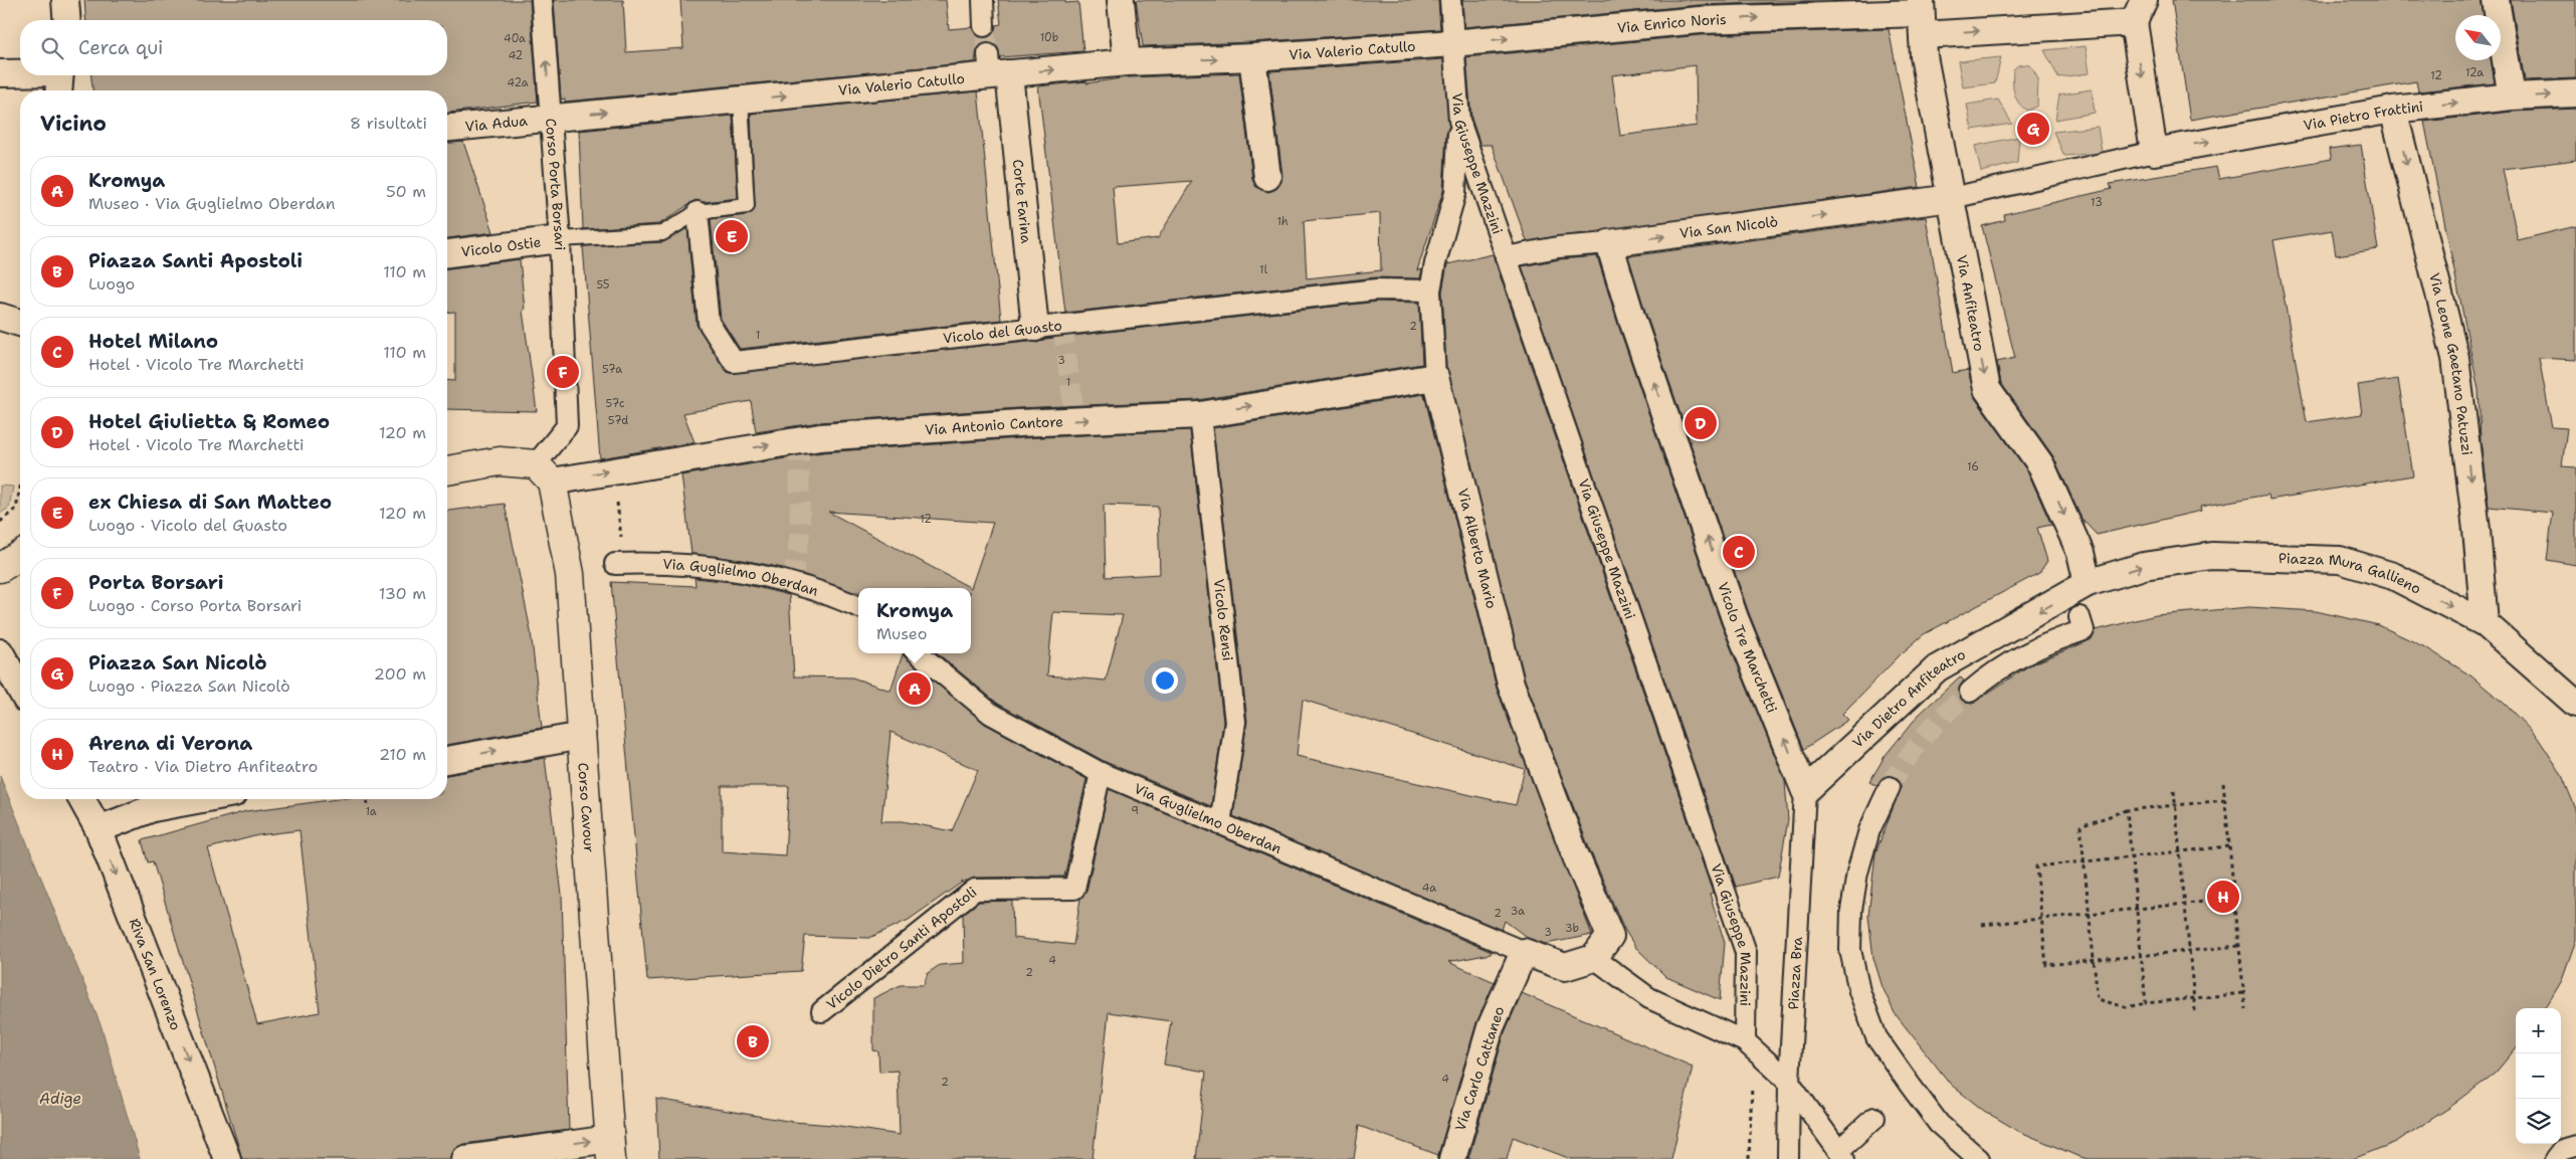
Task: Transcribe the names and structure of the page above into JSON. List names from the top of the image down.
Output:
{
  "streets": {
    "street": [
      "Via Enrico Noris",
      "Via Valerio Catullo",
      "Via Pietro Frattini",
      "Via Adua",
      "Via Giuseppe Mazzini",
      "Corso Porta Borsari",
      "Corte Farina",
      "Via San Nicolò",
      "Vicolo Ostie",
      "Via Anfiteatro",
      "Vicolo del Guasto",
      "Via Leone Gaetano Patuzzi",
      "Via Antonio Cantore",
      "Via Alberto Mario",
      "Piazza Mura Gallieno",
      "Via Guglielmo Oberdan",
      "Vicolo Rensi",
      "Vicolo Tre Marchetti",
      "Via Dietro Anfiteatro",
      "Corso Cavour",
      "Vicolo Dietro Santi Apostoli",
      "Piazza Bra",
      "Riva San Lorenzo",
      "Via Carlo Cattaneo"
    ]
  },
  "crossings": [
    ["Via Enrico Noris", "Via Valerio Catullo"],
    ["Via Enrico Noris", "Via Giuseppe Mazzini"],
    ["Via Enrico Noris", "Via Anfiteatro"],
    ["Via Valerio Catullo", "Via Adua"],
    ["Via Valerio Catullo", "Via Giuseppe Mazzini"],
    ["Via Valerio Catullo", "Corso Porta Borsari"],
    ["Via Valerio Catullo", "Corte Farina"],
    ["Via Pietro Frattini", "Via Leone Gaetano Patuzzi"],
    ["Via Adua", "Corso Porta Borsari"],
    ["Via Giuseppe Mazzini", "Via San Nicolò"],
    ["Via Giuseppe Mazzini", "Via Alberto Mario"],
    ["Corso Porta Borsari", "Vicolo Ostie"],
    ["Corso Porta Borsari", "Via Antonio Cantore"],
    ["Corso Porta Borsari", "Corso Cavour"],
    ["Corte Farina", "Vicolo del Guasto"],
    ["Via San Nicolò", "Via Anfiteatro"],
    ["Via San Nicolò", "Vicolo Tre Marchetti"],
    ["Via Anfiteatro", "Piazza Mura Gallieno"],
    ["Via Anfiteatro", "Via Dietro Anfiteatro"],
    ["Vicolo del Guasto", "Via Alberto Mario"],
    ["Via Leone Gaetano Patuzzi", "Piazza Mura Gallieno"],
    ["Via Antonio Cantore", "Via Alberto Mario"],
    ["Via Antonio Cantore", "Vicolo Rensi"],
    ["Via Antonio Cantore", "Corso Cavour"],
    ["Piazza Mura Gallieno", "Via Dietro Anfiteatro"],
    ["Via Guglielmo Oberdan", "Vicolo Rensi"],
    ["Via Guglielmo Oberdan", "Vicolo Dietro Santi Apostoli"],
    ["Via Guglielmo Oberdan", "Via Carlo Cattaneo"],
    ["Vicolo Tre Marchetti", "Via Dietro Anfiteatro"],
    ["Vicolo Tre Marchetti", "Piazza Bra"],
    ["Via Dietro Anfiteatro", "Piazza Bra"]
  ],
  "one_way": [
    "Via Enrico Noris",
    "Via Valerio Catullo",
    "Via Pietro Frattini",
    "Via San Nicolò",
    "Via Anfiteatro",
    "Via Leone Gaetano Patuzzi",
    "Via Antonio Cantore",
    "Piazza Mura Gallieno",
    "Vicolo Tre Marchetti",
    "Riva San Lorenzo"
  ],
  "water": ["Adige"],
  "house_numbers": [
    "10b",
    "40a",
    "42",
    "12a",
    "12",
    "42a",
    "13",
    "1h",
    "1l",
    "55",
    "2",
    "1",
    "3",
    "57a",
    "1",
    "57c",
    "57d",
    "16",
    "12",
    "9",
    "1a",
    "4a",
    "3a",
    "2",
    "3b",
    "3",
    "4",
    "2",
    "4",
    "2"
  ],
  "north": "top left",
  "page": {
    "search": "Cerca qui",
    "heading": ["Vicino", "8 risultati"],
    "pins": [
      "G",
      "E",
      "F",
      "D",
      "C",
      "A",
      "H",
      "B"
    ],
    "list": [
      {
        "mark": "A",
        "name": "Kromya",
        "note": "Museo · Via Guglielmo Oberdan",
        "value": "50 m"
      },
      {
        "mark": "B",
        "name": "Piazza Santi Apostoli",
        "note": "Luogo",
        "value": "110 m"
      },
      {
        "mark": "C",
        "name": "Hotel Milano",
        "note": "Hotel · Vicolo Tre Marchetti",
        "value": "110 m"
      },
      {
        "mark": "D",
        "name": "Hotel Giulietta & Romeo",
        "note": "Hotel · Vicolo Tre Marchetti",
        "value": "120 m"
      },
      {
        "mark": "E",
        "name": "ex Chiesa di San Matteo",
        "note": "Luogo · Vicolo del Guasto",
        "value": "120 m"
      },
      {
        "mark": "F",
        "name": "Porta Borsari",
        "note": "Luogo · Corso Porta Borsari",
        "value": "130 m"
      },
      {
        "mark": "G",
        "name": "Piazza San Nicolò",
        "note": "Luogo · Piazza San Nicolò",
        "value": "200 m"
      },
      {
        "mark": "H",
        "name": "Arena di Verona",
        "note": "Teatro · Via Dietro Anfiteatro",
        "value": "210 m"
      }
    ],
    "popup": ["Kromya", "Museo"],
    "map_buttons": ["+", "−"]
  }
}
